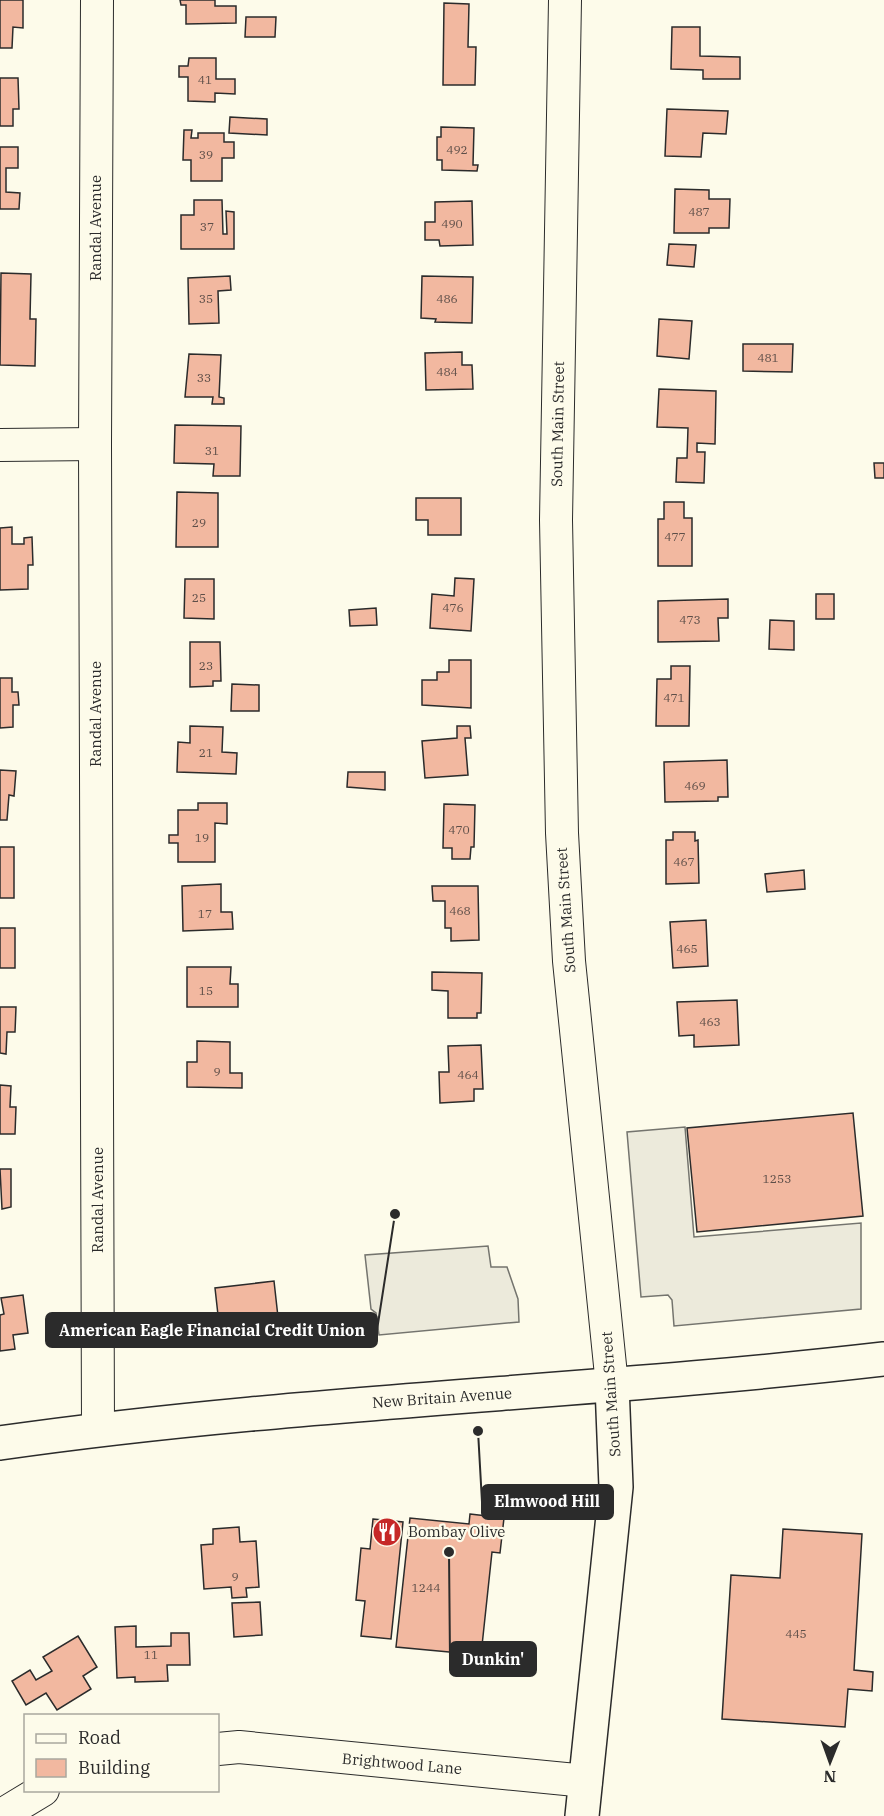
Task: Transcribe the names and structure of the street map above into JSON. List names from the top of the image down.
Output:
{
  "streets": {
    "main road": ["South Main Street", "New Britain Avenue"],
    "street": ["Randal Avenue", "Brightwood Lane"]
  },
  "crossings": [
    ["Randal Avenue", "New Britain Avenue"],
    ["South Main Street", "New Britain Avenue"],
    ["South Main Street", "Brightwood Lane"]
  ],
  "places": {
    "other": ["American Eagle Financial Credit Union", "Elmwood Hill", "Dunkin'"],
    "restaurant": ["Bombay Olive"]
  },
  "house_numbers": [
    "41",
    "492",
    "39",
    "487",
    "490",
    "37",
    "35",
    "486",
    "481",
    "484",
    "33",
    "31",
    "29",
    "477",
    "25",
    "476",
    "473",
    "23",
    "471",
    "21",
    "469",
    "470",
    "19",
    "467",
    "468",
    "17",
    "465",
    "15",
    "463",
    "9",
    "464",
    "1253",
    "9",
    "1244",
    "445",
    "11"
  ],
  "legend": ["Road", "Building"],
  "north": "bottom"
}
